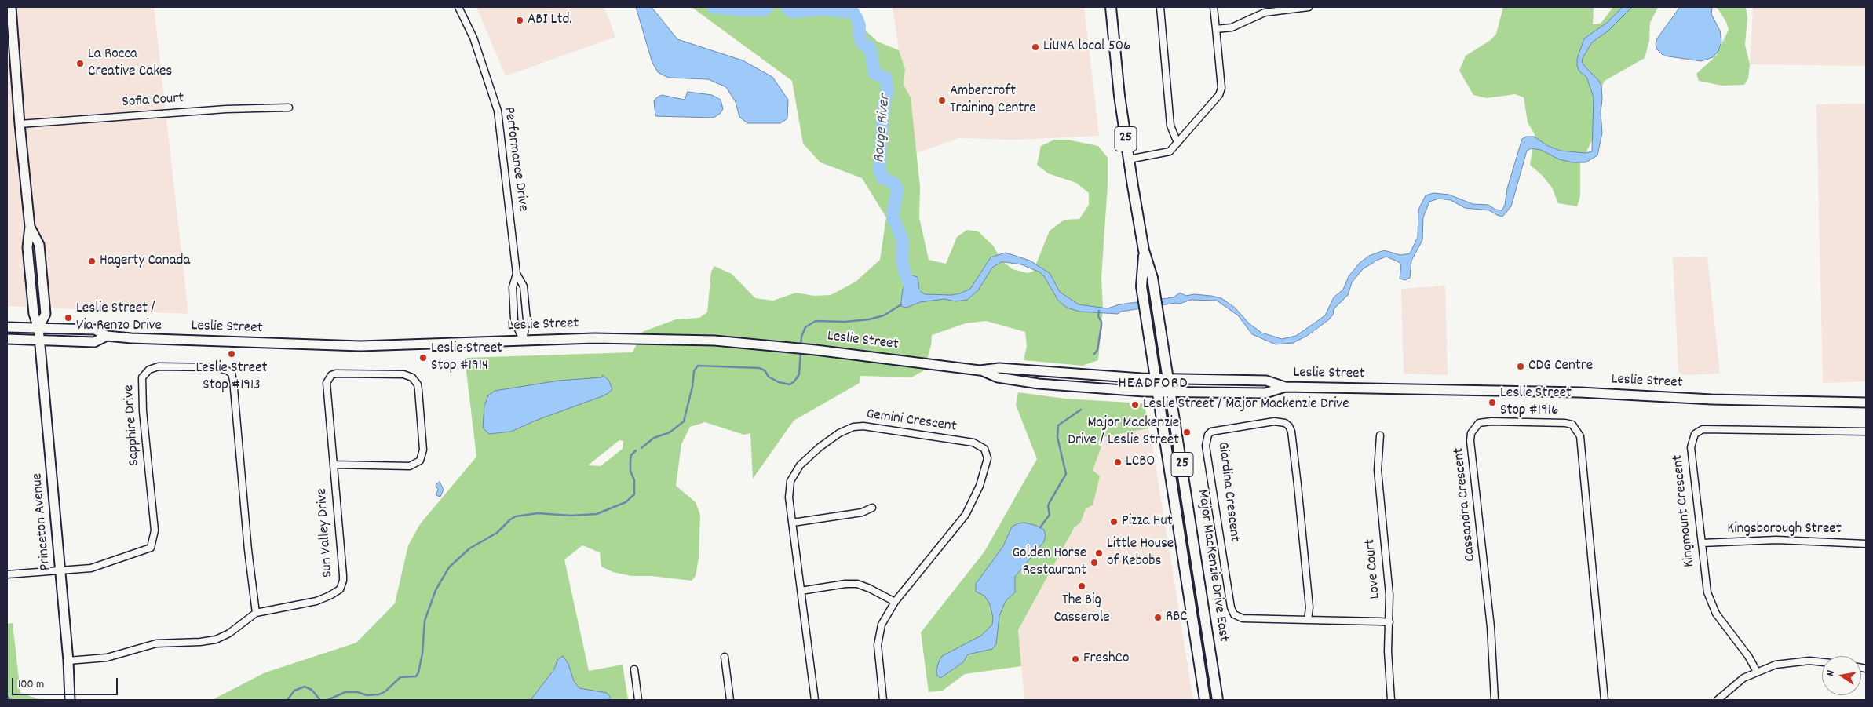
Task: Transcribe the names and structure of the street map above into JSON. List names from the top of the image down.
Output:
{
  "streets": {
    "main road": [
      "25",
      "Leslie Street",
      "Princeton Avenue",
      "Major MacKenzie Drive East"
    ],
    "street": [
      "Sofia Court",
      "Performance Drive",
      "Gemini Crescent",
      "Sapphire Drive",
      "Giardina Crescent",
      "Cassandra Crescent",
      "Kingmount Crescent",
      "Kingsborough Street",
      "Sun Valley Drive",
      "Love Court"
    ]
  },
  "crossings": [
    ["Performance Drive", "Leslie Street"],
    ["Leslie Street", "Princeton Avenue"],
    ["Leslie Street", "Major MacKenzie Drive East"],
    ["Sapphire Drive", "Princeton Avenue"],
    ["Sapphire Drive", "Sun Valley Drive"],
    ["Giardina Crescent", "Love Court"],
    ["Kingmount Crescent", "Kingsborough Street"],
    ["Princeton Avenue", "Sun Valley Drive"]
  ],
  "districts": ["HEADFORD"],
  "water": ["Rouge River"],
  "places": [
    "ABI Ltd.",
    "LiUNA local 506",
    "La Rocca Creative Cakes",
    "Ambercroft Training Centre",
    "Hagerty Canada",
    "Leslie Street / Via Renzo Drive",
    "Leslie Street Stop #1913",
    "Leslie Street Stop #1914",
    "CDG Centre",
    "Leslie Street Stop #1916",
    "Leslie Street / Major Mackenzie Drive",
    "Major Mackenzie Drive / Leslie Street",
    "LCBO",
    "Pizza Hut",
    "Little House of Kebobs",
    "Golden Horse Restaurant",
    "The Big Casserole",
    "RBC",
    "FreshCo"
  ],
  "scale_bar": "100 m",
  "north": "left"
}
